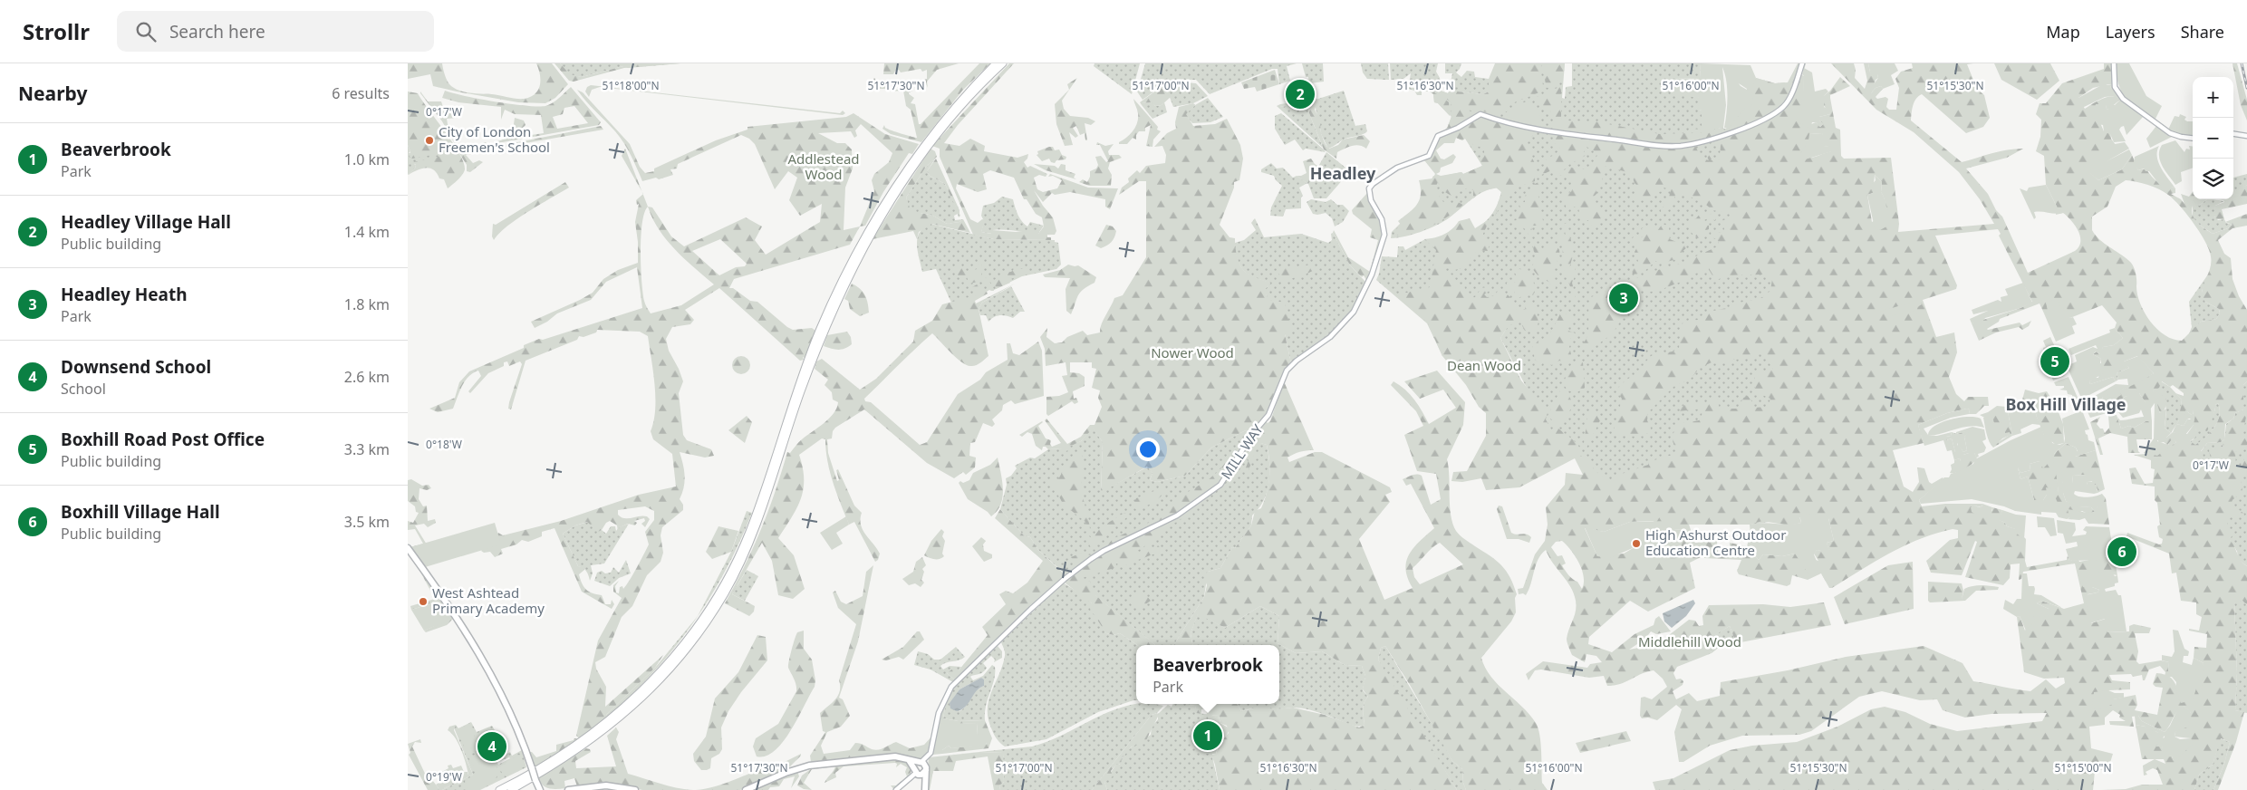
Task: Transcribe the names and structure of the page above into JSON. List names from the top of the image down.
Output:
{
  "streets": {
    "main road": ["MILL WAY"]
  },
  "districts": ["Headley", "Box Hill Village"],
  "parks": [
    "Addlestead Wood",
    "Nower Wood",
    "Dean Wood",
    "Middlehill Wood"
  ],
  "places": ["City of London Freemen's School", "High Ashurst Outdoor Education Centre", "West Ashtead Primary Academy"],
  "page": {
    "header": "Strollr",
    "search": "Search here",
    "nav": ["Map", "Layers", "Share"],
    "heading": ["Nearby", "6 results"],
    "map_buttons": ["+", "−"],
    "pins": [
      "2",
      "3",
      "5",
      "6",
      "1",
      "4"
    ],
    "list": [
      {
        "mark": "1",
        "name": "Beaverbrook",
        "note": "Park",
        "value": "1.0 km"
      },
      {
        "mark": "2",
        "name": "Headley Village Hall",
        "note": "Public building",
        "value": "1.4 km"
      },
      {
        "mark": "3",
        "name": "Headley Heath",
        "note": "Park",
        "value": "1.8 km"
      },
      {
        "mark": "4",
        "name": "Downsend School",
        "note": "School",
        "value": "2.6 km"
      },
      {
        "mark": "5",
        "name": "Boxhill Road Post Office",
        "note": "Public building",
        "value": "3.3 km"
      },
      {
        "mark": "6",
        "name": "Boxhill Village Hall",
        "note": "Public building",
        "value": "3.5 km"
      }
    ],
    "popup": ["Beaverbrook", "Park"]
  },
  "coordinates": [
    "51°18'00\"N",
    "51°17'30\"N",
    "51°17'00\"N",
    "51°16'30\"N",
    "51°16'00\"N",
    "51°15'30\"N",
    "0°17'W",
    "0°18'W",
    "51°15'00\"N",
    "0°19'W"
  ]
}
